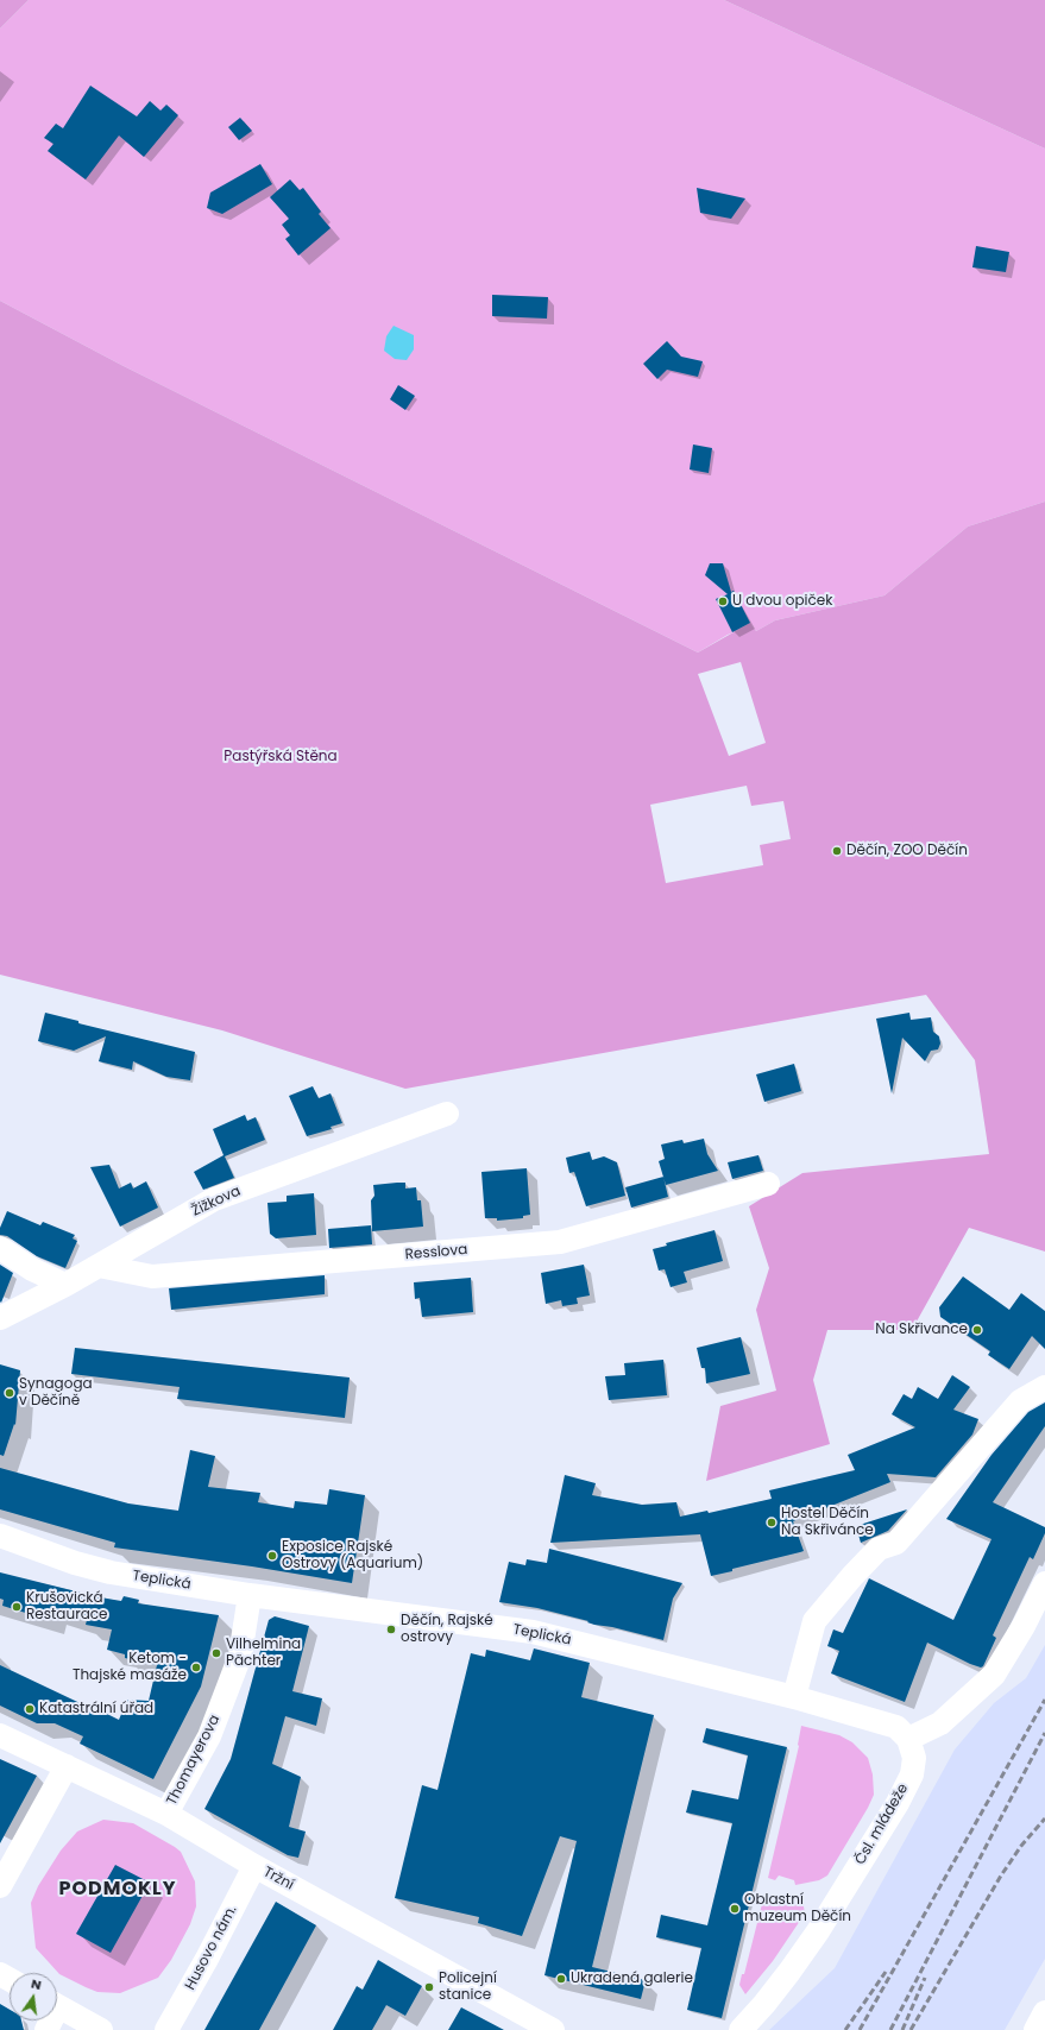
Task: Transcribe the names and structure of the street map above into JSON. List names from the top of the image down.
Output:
{
  "streets": {
    "street": [
      "Žižkova",
      "Resslova",
      "Teplická",
      "Thomayerova",
      "Čsl. mládeže",
      "Tržní",
      "Husovo nám."
    ]
  },
  "crossings": [
    ["Žižkova", "Resslova"],
    ["Teplická", "Thomayerova"],
    ["Teplická", "Čsl. mládeže"],
    ["Thomayerova", "Tržní"],
    ["Tržní", "Husovo nám."]
  ],
  "districts": ["PODMOKLY"],
  "parks": ["Pastýřská Stěna"],
  "places": [
    "U dvou opiček",
    "Děčín, ZOO Děčín",
    "Na Skřivance",
    "Synagoga v Děčíně",
    "Hostel Děčín Na Skřivánce",
    "Exposice Rajské Ostrovy (Aquarium)",
    "Krušovická Restaurace",
    "Děčín, Rajské ostrovy",
    "Vilhelmina Pächter",
    "Ketom - Thajské masáže",
    "Katastrální úřad",
    "Oblastní muzeum Děčín",
    "Ukradená galerie",
    "Policejní stanice"
  ],
  "north": "top"
}
